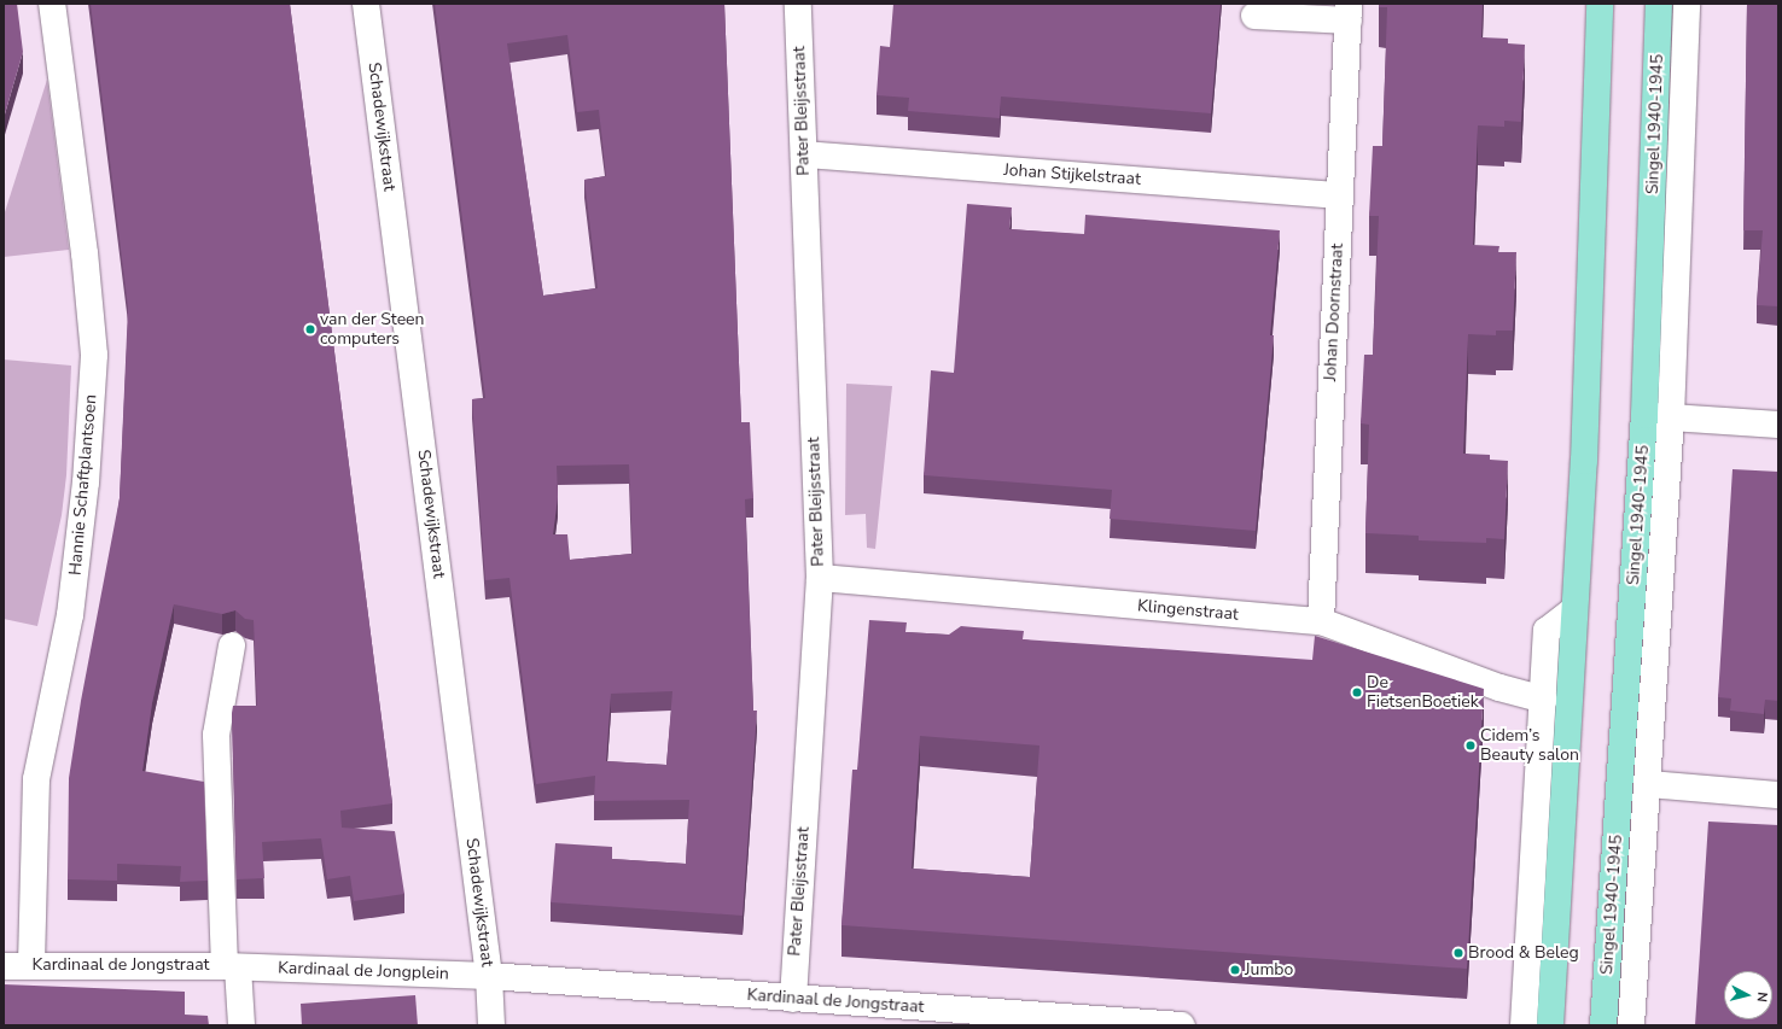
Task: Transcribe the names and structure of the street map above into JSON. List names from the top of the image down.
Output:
{
  "streets": {
    "main road": ["Singel 1940-1945"],
    "street": [
      "Pater Bleijsstraat",
      "Schadewijkstraat",
      "Johan Stijkelstraat",
      "Johan Doornstraat",
      "Hannie Schaftplantsoen",
      "Klingenstraat",
      "Kardinaal de Jongstraat",
      "Kardinaal de Jongplein"
    ]
  },
  "crossings": [
    ["Pater Bleijsstraat", "Johan Stijkelstraat"],
    ["Pater Bleijsstraat", "Klingenstraat"],
    ["Pater Bleijsstraat", "Kardinaal de Jongstraat"],
    ["Schadewijkstraat", "Kardinaal de Jongstraat"],
    ["Schadewijkstraat", "Kardinaal de Jongplein"],
    ["Johan Stijkelstraat", "Johan Doornstraat"],
    ["Johan Doornstraat", "Klingenstraat"],
    ["Hannie Schaftplantsoen", "Kardinaal de Jongstraat"],
    ["Kardinaal de Jongstraat", "Kardinaal de Jongplein"]
  ],
  "places": [
    "van der Steen computers",
    "De FietsenBoetiek",
    "Cidem’s Beauty salon",
    "Brood & Beleg",
    "Jumbo"
  ],
  "north": "right"
}
